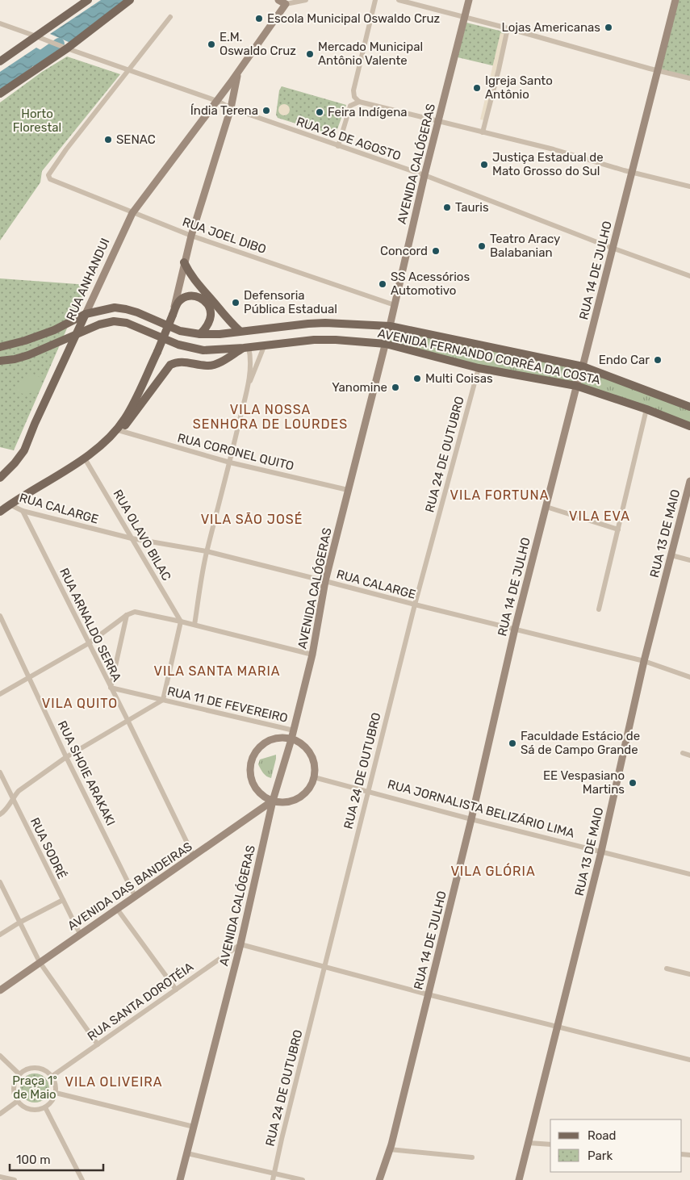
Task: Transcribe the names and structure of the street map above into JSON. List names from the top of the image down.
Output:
{
  "streets": {
    "main road": ["RUA ANHANDUI", "AVENIDA FERNANDO CORRÊA DA COSTA"],
    "street": [
      "RUA 26 DE AGOSTO",
      "AVENIDA CALÓGERAS",
      "RUA JOEL DIBO",
      "RUA 14 DE JULHO",
      "RUA CORONEL QUITO",
      "RUA 24 DE OUTUBRO",
      "RUA CALARGE",
      "RUA 13 DE MAIO",
      "RUA OLAVO BILAC",
      "RUA ARNALDO SERRA",
      "RUA 11 DE FEVEREIRO",
      "RUA SHOIE ARAKAKI",
      "RUA JORNALISTA BELIZÁRIO LIMA",
      "RUA SODRÉ",
      "AVENIDA DAS BANDEIRAS",
      "RUA SANTA DOROTÉIA"
    ]
  },
  "crossings": [
    ["RUA 26 DE AGOSTO", "AVENIDA CALÓGERAS"],
    ["RUA 26 DE AGOSTO", "RUA JOEL DIBO"],
    ["RUA 26 DE AGOSTO", "RUA 14 DE JULHO"],
    ["RUA 26 DE AGOSTO", "RUA ANHANDUI"],
    ["AVENIDA CALÓGERAS", "RUA JOEL DIBO"],
    ["AVENIDA CALÓGERAS", "AVENIDA FERNANDO CORRÊA DA COSTA"],
    ["AVENIDA CALÓGERAS", "RUA CORONEL QUITO"],
    ["AVENIDA CALÓGERAS", "RUA CALARGE"],
    ["AVENIDA CALÓGERAS", "RUA 11 DE FEVEREIRO"],
    ["AVENIDA CALÓGERAS", "AVENIDA DAS BANDEIRAS"],
    ["AVENIDA CALÓGERAS", "RUA SANTA DOROTÉIA"],
    ["RUA JOEL DIBO", "RUA ANHANDUI"],
    ["RUA 14 DE JULHO", "AVENIDA FERNANDO CORRÊA DA COSTA"],
    ["RUA 14 DE JULHO", "RUA CALARGE"],
    ["RUA 14 DE JULHO", "RUA JORNALISTA BELIZÁRIO LIMA"],
    ["RUA ANHANDUI", "AVENIDA FERNANDO CORRÊA DA COSTA"],
    ["AVENIDA FERNANDO CORRÊA DA COSTA", "RUA 24 DE OUTUBRO"],
    ["RUA 24 DE OUTUBRO", "RUA CALARGE"],
    ["RUA 24 DE OUTUBRO", "RUA JORNALISTA BELIZÁRIO LIMA"],
    ["RUA CALARGE", "RUA 13 DE MAIO"],
    ["RUA CALARGE", "RUA OLAVO BILAC"],
    ["RUA CALARGE", "RUA ARNALDO SERRA"],
    ["RUA 13 DE MAIO", "RUA JORNALISTA BELIZÁRIO LIMA"],
    ["RUA ARNALDO SERRA", "RUA 11 DE FEVEREIRO"],
    ["RUA ARNALDO SERRA", "AVENIDA DAS BANDEIRAS"],
    ["RUA SHOIE ARAKAKI", "AVENIDA DAS BANDEIRAS"],
    ["RUA SODRÉ", "AVENIDA DAS BANDEIRAS"]
  ],
  "districts": [
    "VILA NOSSA SENHORA DE LOURDES",
    "VILA FORTUNA",
    "VILA EVA",
    "VILA SÃO JOSÉ",
    "VILA SANTA MARIA",
    "VILA QUITO",
    "VILA GLÓRIA",
    "VILA OLIVEIRA"
  ],
  "parks": ["Horto Florestal", "Praça 1º de Maio"],
  "places": [
    "Escola Municipal Oswaldo Cruz",
    "Lojas Americanas",
    "E.M. Oswaldo Cruz",
    "Mercado Municipal Antônio Valente",
    "Igreja Santo Antônio",
    "Índia Terena",
    "Feira Indígena",
    "SENAC",
    "Justiça Estadual de Mato Grosso do Sul",
    "Tauris",
    "Teatro Aracy Balabanian",
    "Concord",
    "SS Acessórios Automotivo",
    "Defensoria Pública Estadual",
    "Endo Car",
    "Multi Coisas",
    "Yanomine",
    "Faculdade Estácio de Sá de Campo Grande",
    "EE Vespasiano Martins"
  ],
  "legend": ["Road", "Park"],
  "scale_bar": "100 m"
}
